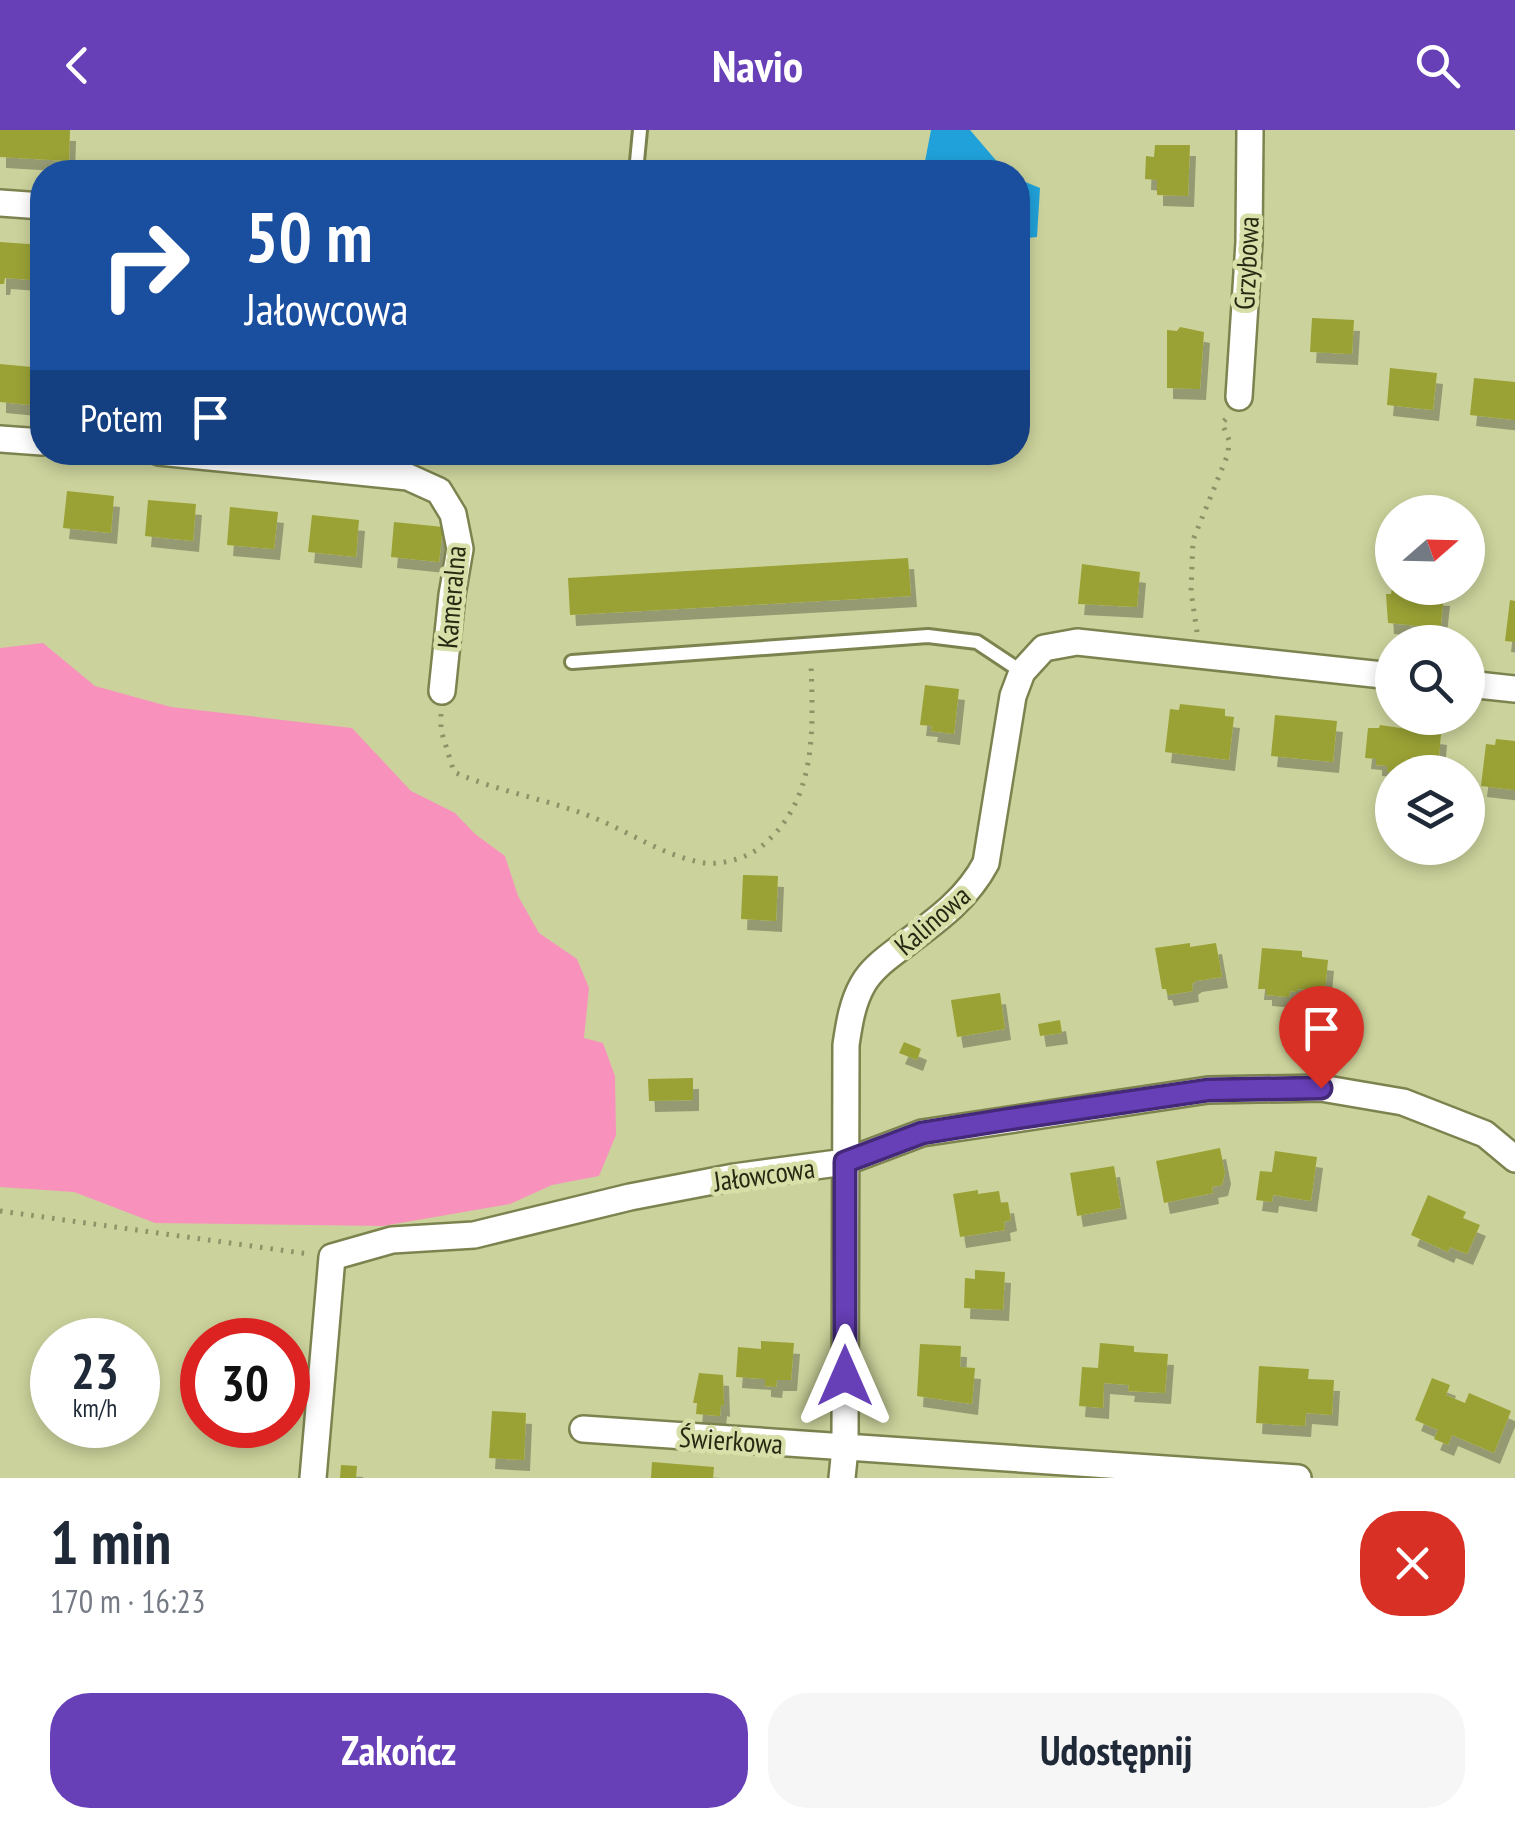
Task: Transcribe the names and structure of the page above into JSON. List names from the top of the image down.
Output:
{
  "streets": {
    "street": [
      "Grzybowa",
      "Kameralna",
      "Kalinowa",
      "Jałowcowa",
      "Świerkowa"
    ]
  },
  "crossings": [
    ["Kalinowa", "Jałowcowa"],
    ["Kalinowa", "Świerkowa"]
  ],
  "north": "right",
  "page": {
    "header": "Navio",
    "turn": ["50 m", "Jałowcowa"],
    "then": "Potem",
    "speed": "23 km/h",
    "limit": "30",
    "heading": ["1 min", "170 m · 16:23"],
    "buttons": ["Zakończ", "Udostępnij"]
  }
}
